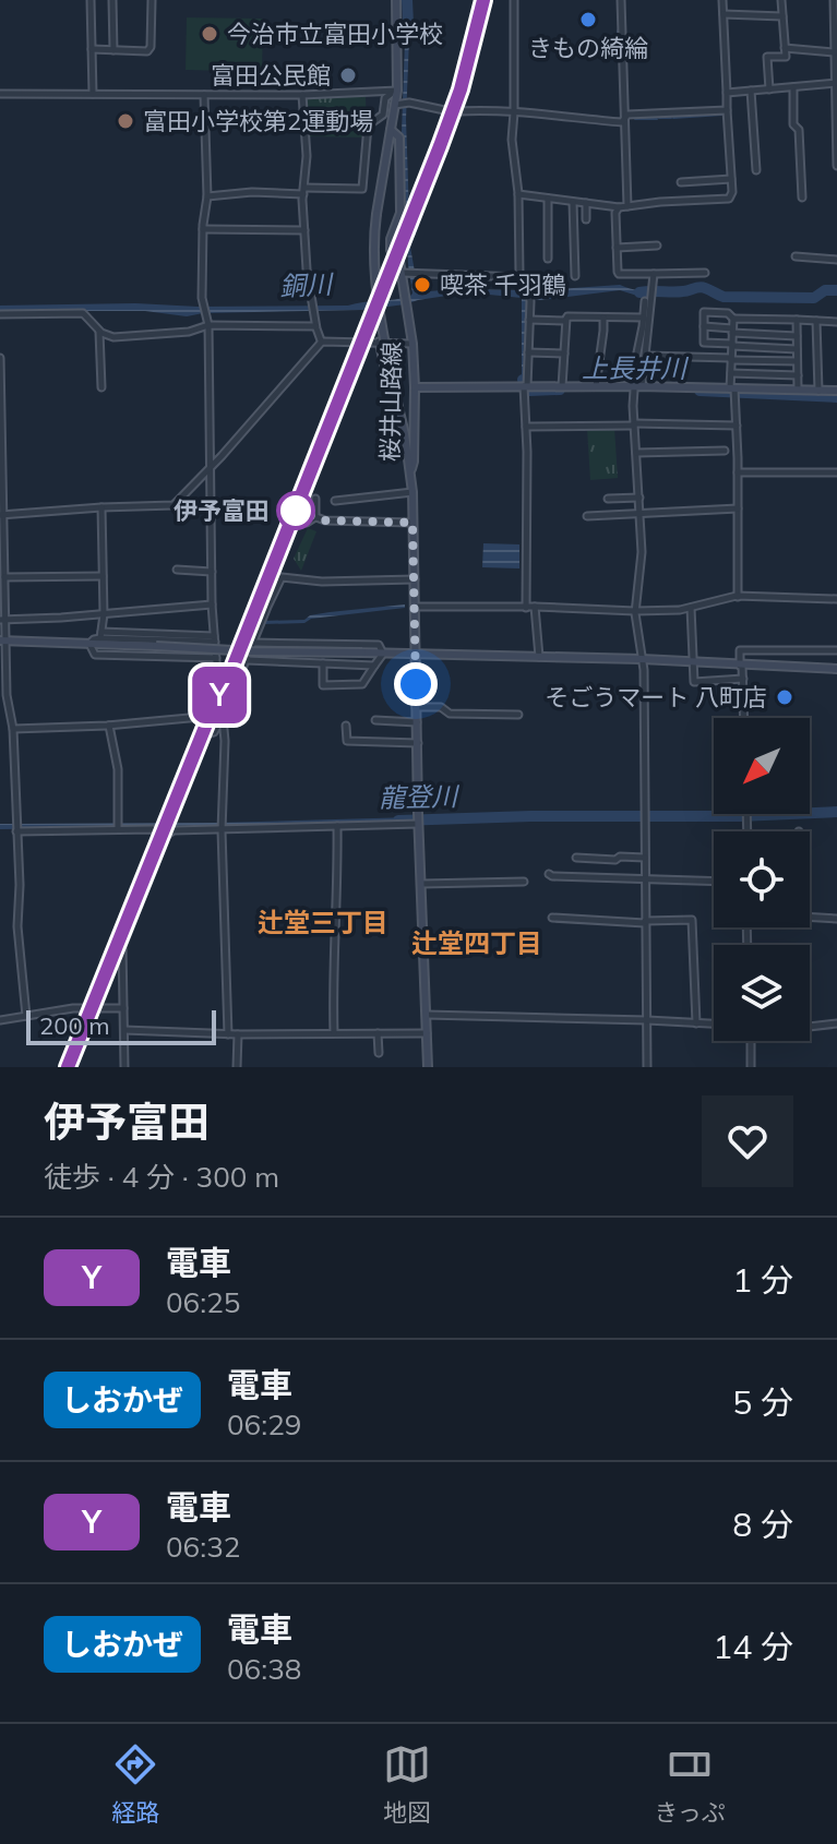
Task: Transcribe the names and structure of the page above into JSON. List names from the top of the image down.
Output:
{
  "streets": {
    "main road": ["桜井山路線"]
  },
  "districts": ["辻堂三丁目", "辻堂四丁目"],
  "water": ["銅川", "上長井川", "龍登川"],
  "places": [
    "きもの綺綸",
    "今治市立富田小学校",
    "富田公民館",
    "富田小学校第2運動場",
    "喫茶 千羽鶴",
    "伊予富田",
    "そごうマート 八町店"
  ],
  "scale_bar": "200 m",
  "north": "bottom left",
  "page": {
    "on_map": "Y",
    "scale": "200 m",
    "heading": ["伊予富田", "徒歩 · 4 分 · 300 m"],
    "list": [
      {
        "mark": "Y",
        "name": "電車",
        "note": "06:25",
        "value": "1 分"
      },
      {
        "mark": "しおかぜ",
        "name": "電車",
        "note": "06:29",
        "value": "5 分"
      },
      {
        "mark": "Y",
        "name": "電車",
        "note": "06:32",
        "value": "8 分"
      },
      {
        "mark": "しおかぜ",
        "name": "電車",
        "note": "06:38",
        "value": "14 分"
      }
    ],
    "tabs": ["経路", "地図", "きっぷ"]
  }
}
